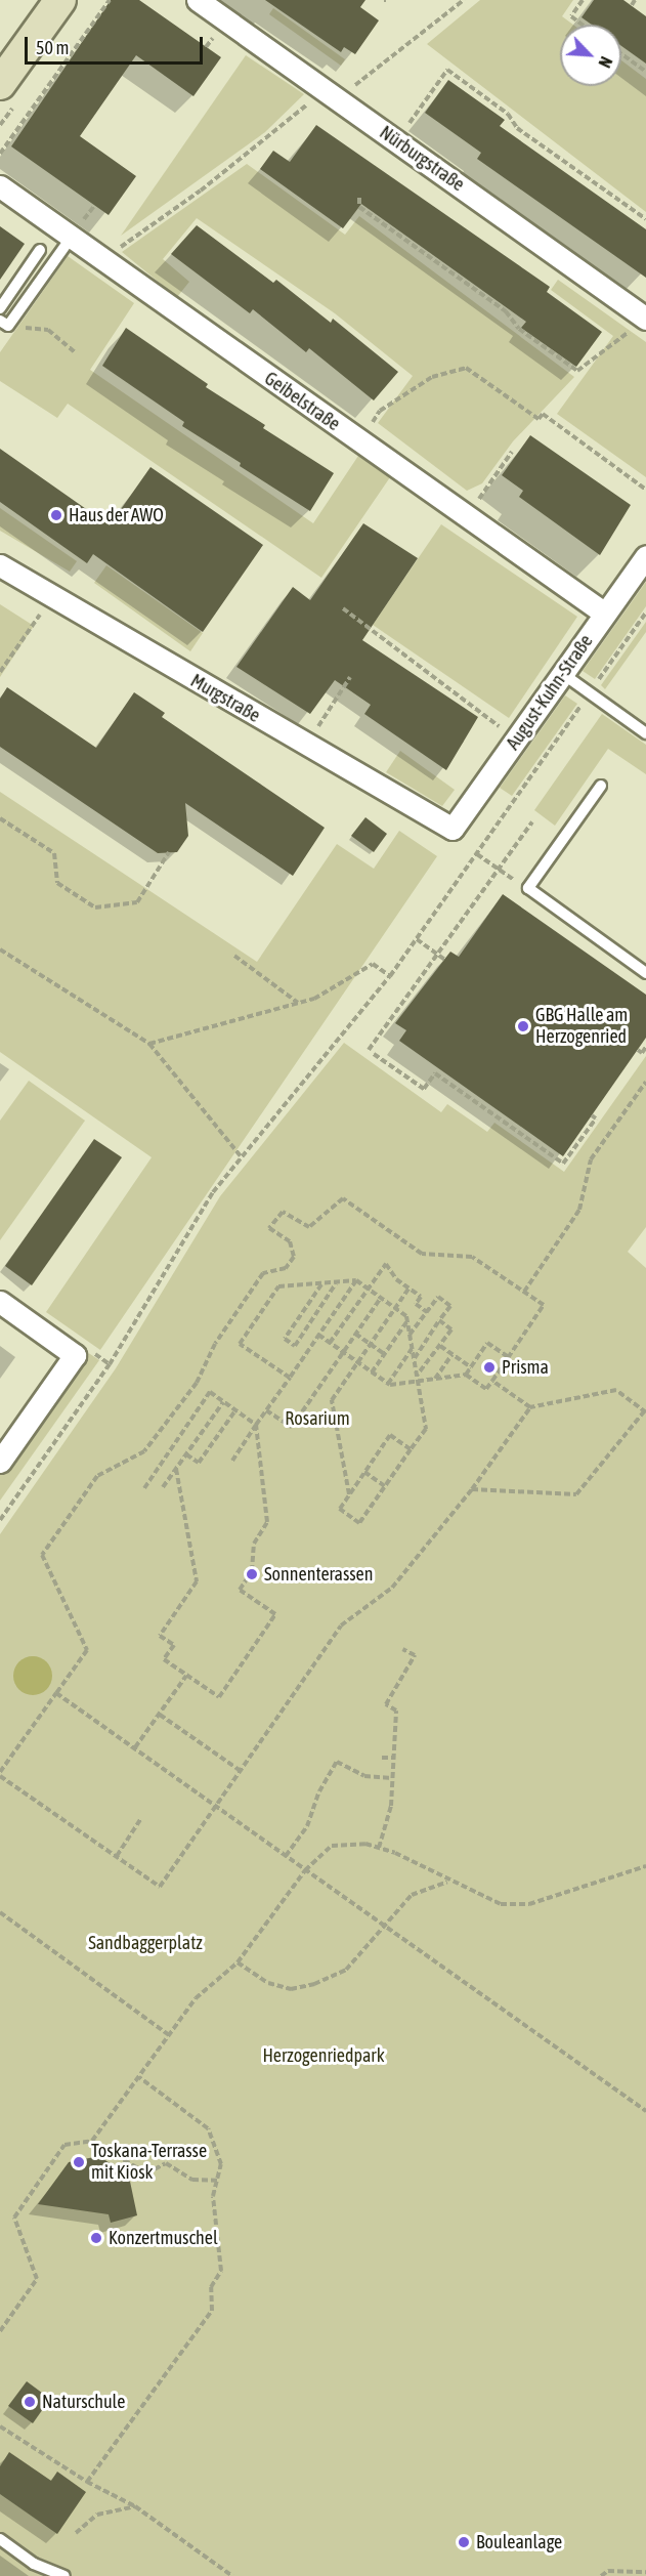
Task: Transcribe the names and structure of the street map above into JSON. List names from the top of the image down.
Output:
{
  "streets": {
    "street": [
      "Nürburgstraße",
      "Geibelstraße",
      "August-Kuhn-Straße",
      "Murgstraße"
    ]
  },
  "crossings": [
    ["Geibelstraße", "August-Kuhn-Straße"],
    ["August-Kuhn-Straße", "Murgstraße"]
  ],
  "parks": ["Rosarium", "Sandbaggerplatz", "Herzogenriedpark"],
  "places": [
    "Haus der AWO",
    "GBG Halle am Herzogenried",
    "Prisma",
    "Sonnenterassen",
    "Toskana-Terrasse mit Kiosk",
    "Konzertmuschel",
    "Naturschule",
    "Bouleanlage"
  ],
  "scale_bar": "50 m",
  "north": "bottom right"
}
